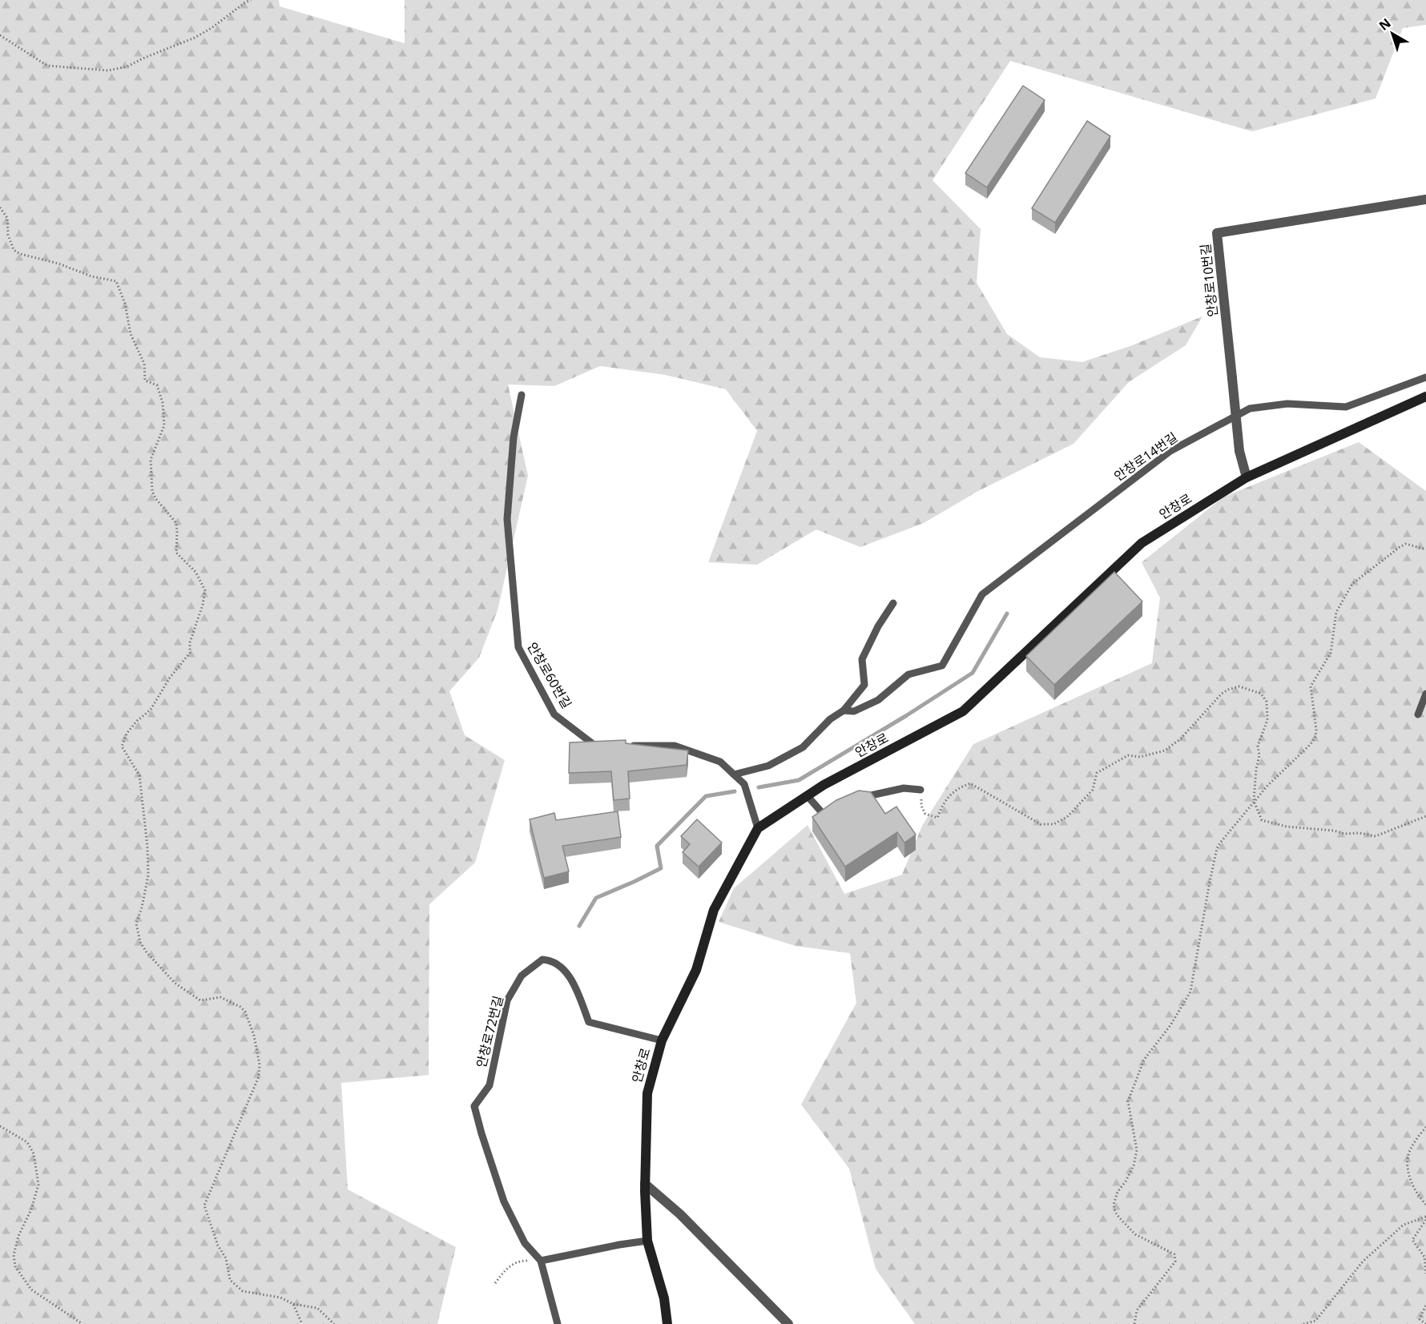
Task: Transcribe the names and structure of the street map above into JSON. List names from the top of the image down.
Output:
{
  "streets": {
    "street": ["안창로10번길", "안창로"],
    "lane": ["안창로14번길", "안창로60번길", "안창로72번길"]
  },
  "crossings": [
    ["안창로10번길", "안창로"],
    ["안창로", "안창로72번길"]
  ],
  "north": "top left"
}
